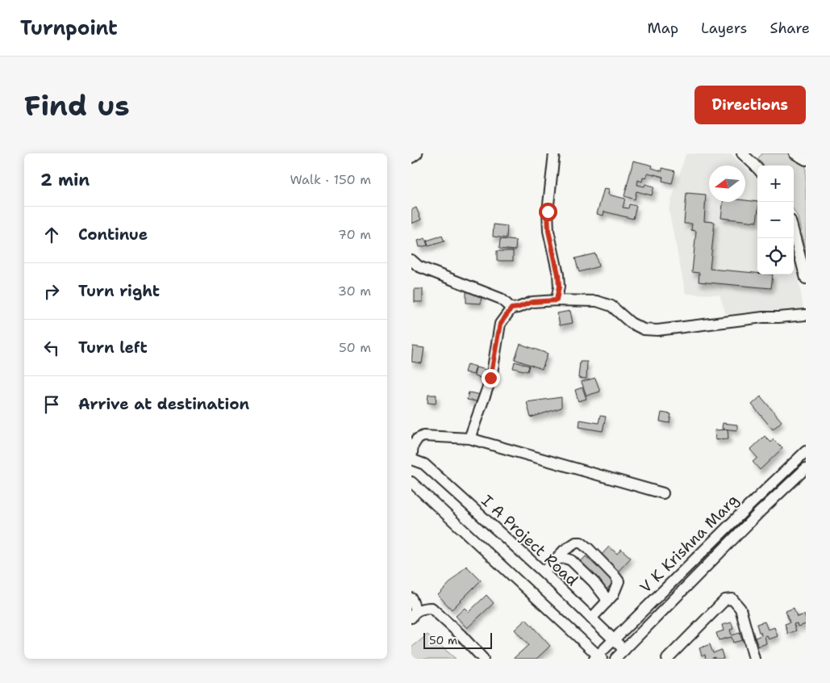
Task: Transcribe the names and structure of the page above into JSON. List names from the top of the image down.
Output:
{
  "streets": {
    "street": ["I A Project Road", "V K Krishna Marg"]
  },
  "crossings": [
    ["I A Project Road", "V K Krishna Marg"]
  ],
  "scale_bar": "50 m",
  "north": "left",
  "page": {
    "header": "Turnpoint",
    "nav": ["Map", "Layers", "Share"],
    "buttons": "Directions",
    "title": "Find us",
    "heading": ["2 min", "Walk · 150 m"],
    "map_buttons": ["+", "−"],
    "list": [
      ["Continue", "70 m"],
      ["Turn right", "30 m"],
      ["Turn left", "50 m"],
      "Arrive at destination"
    ],
    "scale": "50 m"
  }
}
